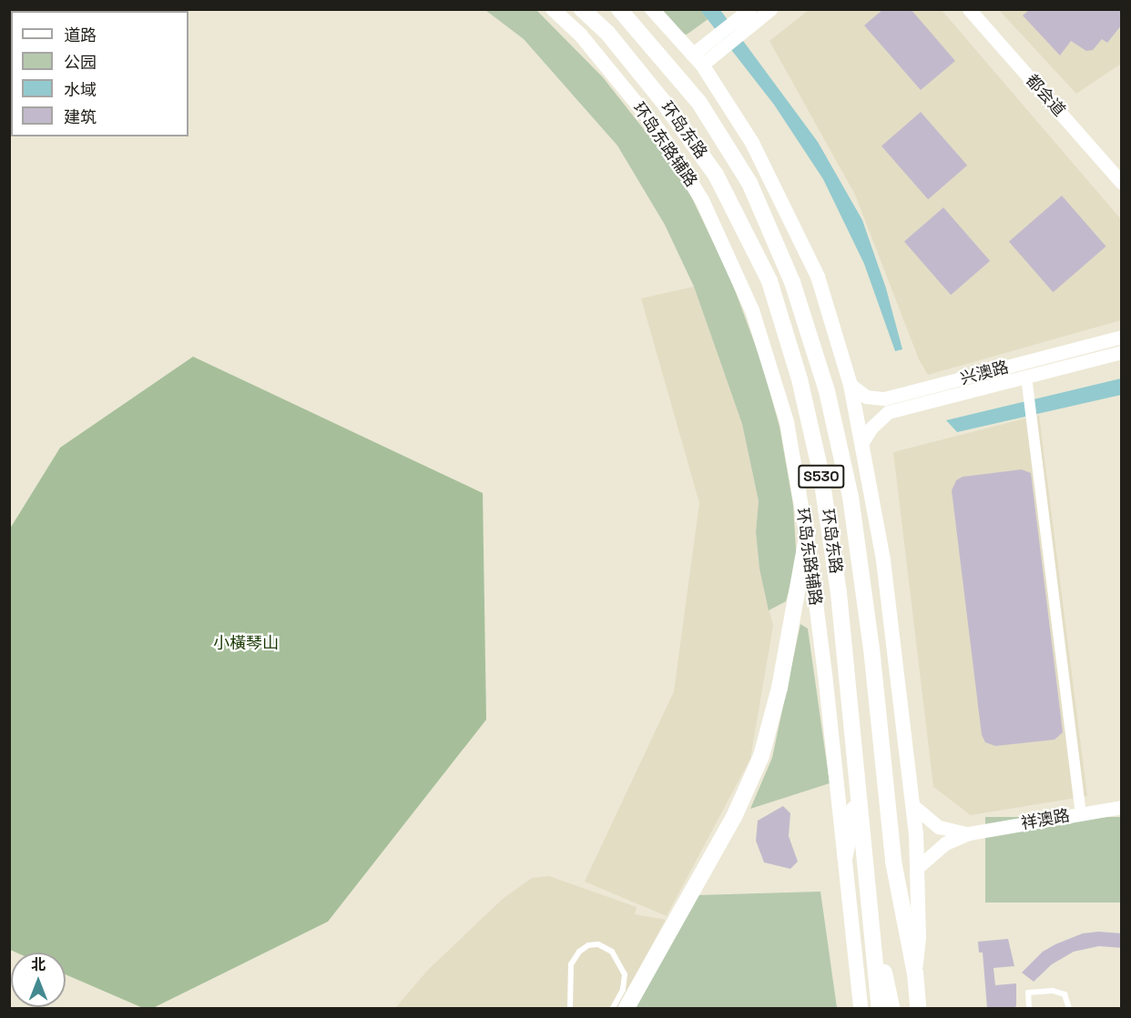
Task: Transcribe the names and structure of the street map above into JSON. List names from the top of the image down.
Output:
{
  "streets": {
    "main road": ["环岛东路", "环岛东路辅路", "S530"],
    "street": ["都会道", "兴澳路", "祥澳路"]
  },
  "parks": ["小橫琴山"],
  "legend": [
    "道路",
    "公园",
    "水域",
    "建筑"
  ],
  "north": "top"
}
